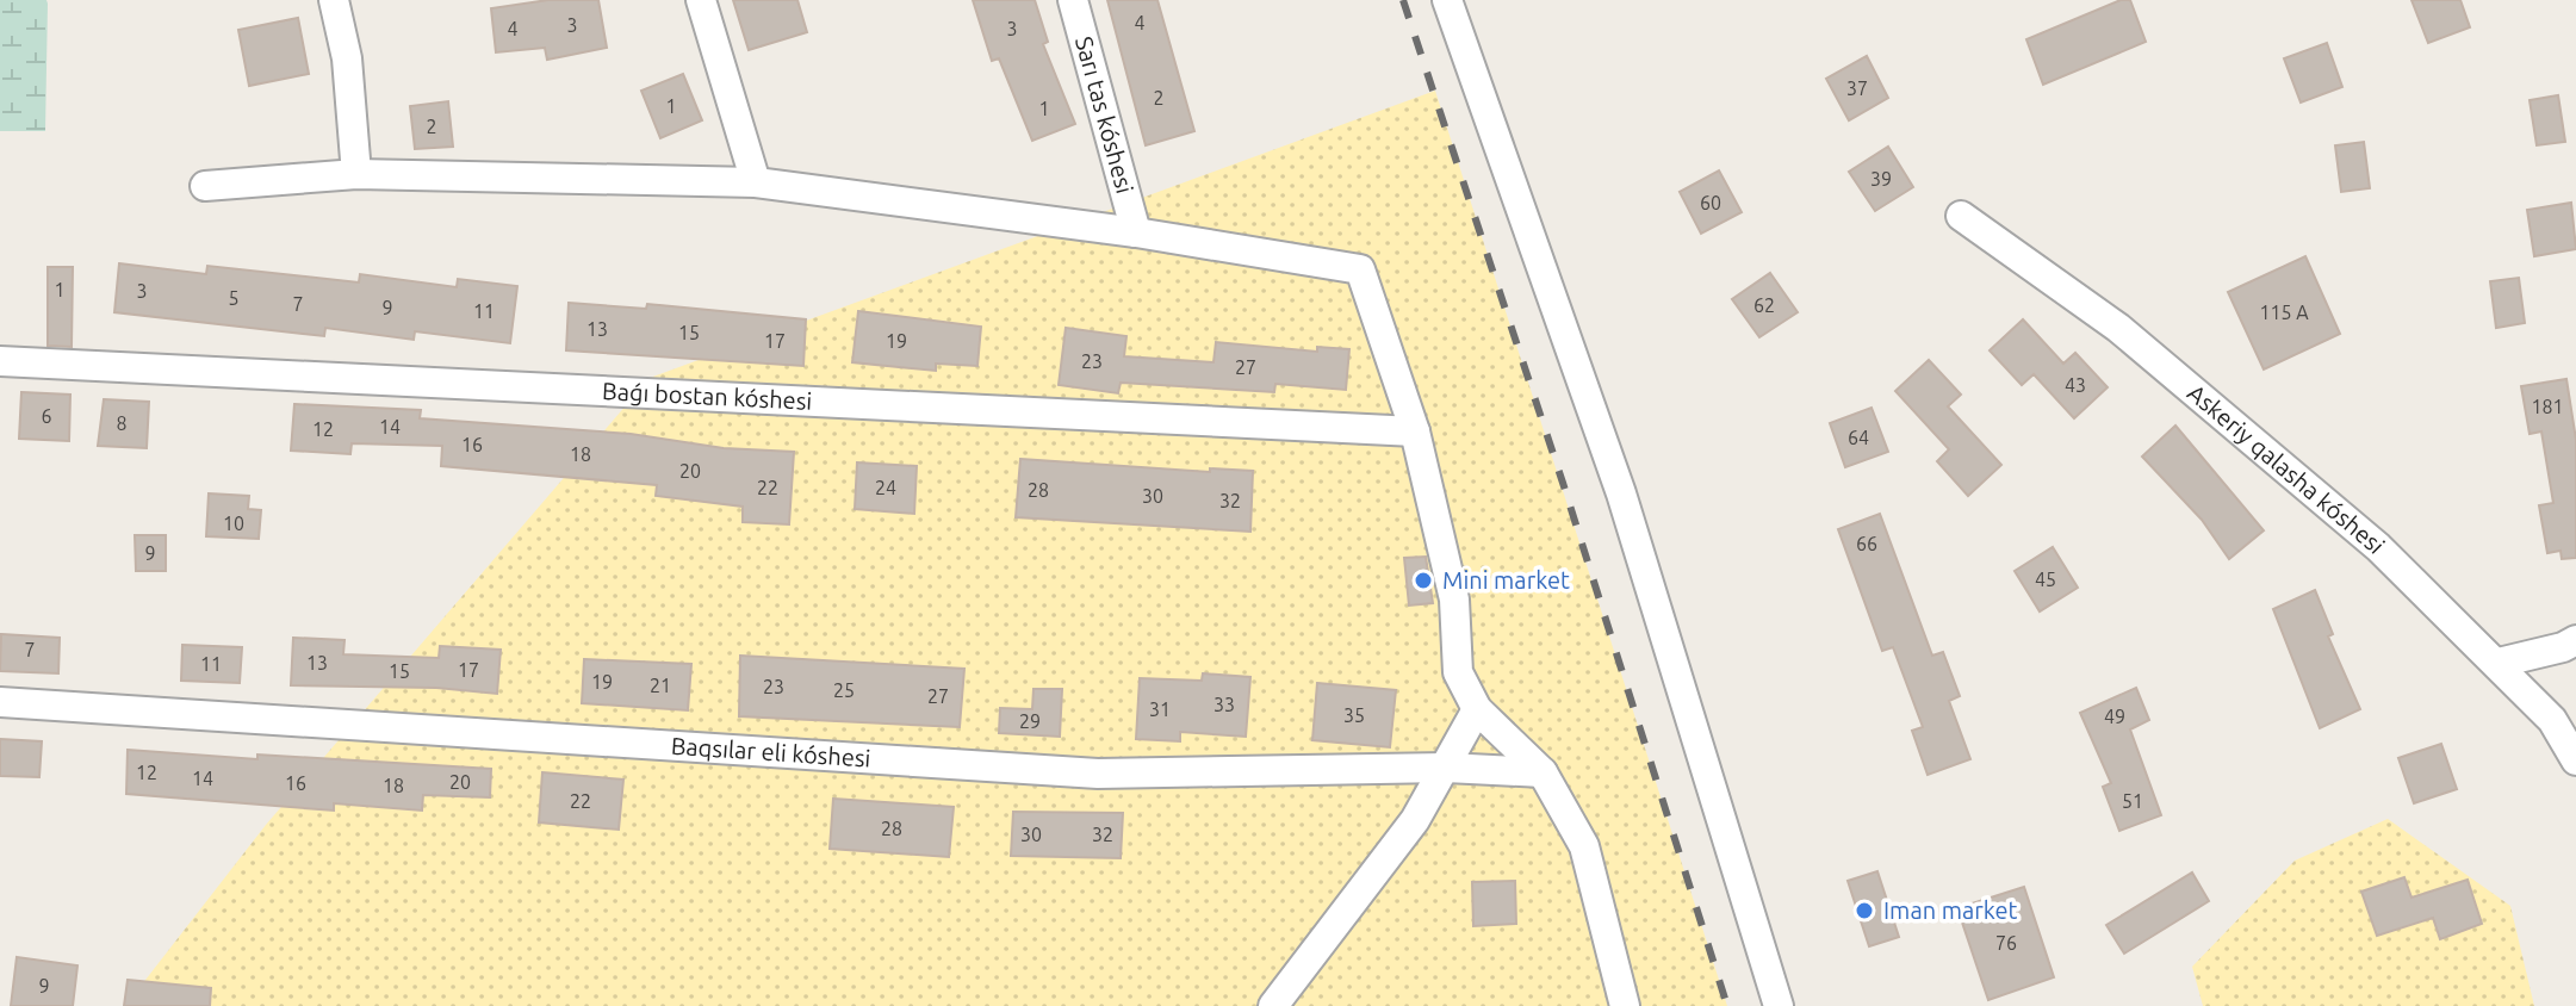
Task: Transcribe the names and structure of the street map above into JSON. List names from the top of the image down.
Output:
{
  "streets": {
    "street": [
      "Sarı tas kóshesi",
      "Baǵı bostan kóshesi",
      "Askeriy qalasha kóshesi",
      "Baqsılar eli kóshesi"
    ]
  },
  "places": ["Mini market", "Iman market"],
  "house_numbers": [
    "4",
    "3",
    "4",
    "3",
    "37",
    "2",
    "1",
    "1",
    "2",
    "39",
    "60",
    "1",
    "3",
    "5",
    "7",
    "62",
    "9",
    "11",
    "115 А",
    "13",
    "15",
    "17",
    "19",
    "23",
    "27",
    "43",
    "181",
    "6",
    "8",
    "14",
    "12",
    "64",
    "16",
    "18",
    "20",
    "22",
    "24",
    "28",
    "30",
    "32",
    "10",
    "66",
    "9",
    "45",
    "7",
    "13",
    "11",
    "17",
    "15",
    "19",
    "21",
    "23",
    "25",
    "27",
    "33",
    "31",
    "35",
    "49",
    "29",
    "12",
    "14",
    "20",
    "16",
    "18",
    "22",
    "51",
    "28",
    "30",
    "32",
    "76",
    "9"
  ]
}
